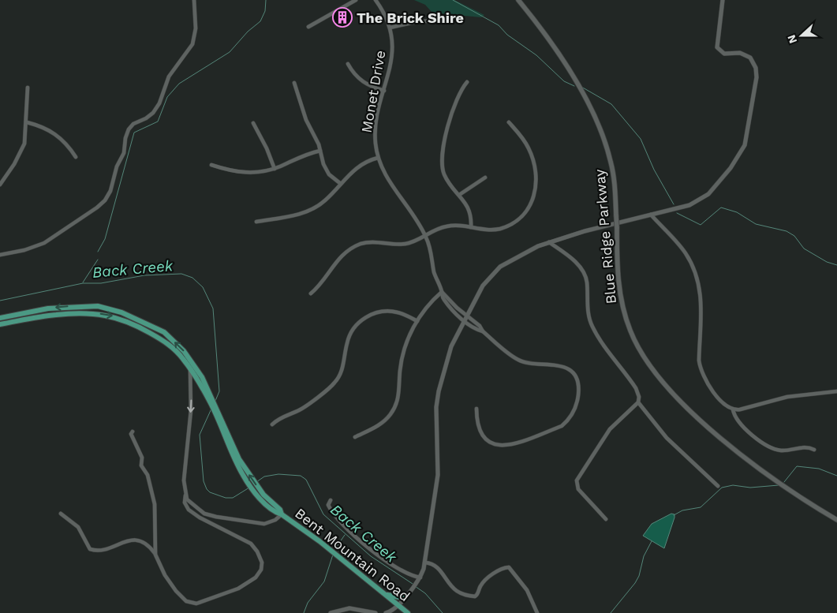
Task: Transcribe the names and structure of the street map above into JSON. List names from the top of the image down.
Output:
{
  "streets": {
    "main road": ["Blue Ridge Parkway", "Bent Mountain Road"],
    "street": ["Monet Drive"]
  },
  "water": ["Back Creek"],
  "places": {
    "building": ["The Brick Shire"]
  },
  "north": "left"
}
